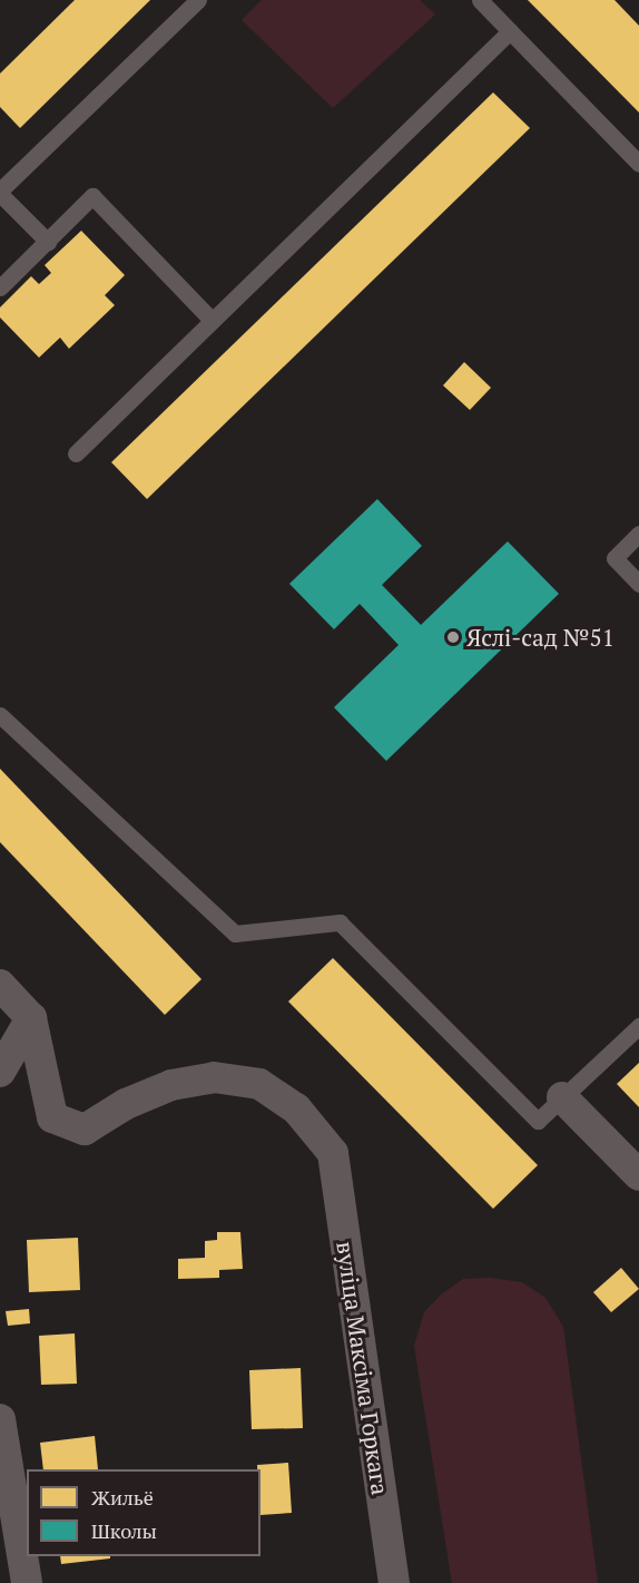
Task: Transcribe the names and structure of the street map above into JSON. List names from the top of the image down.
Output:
{
  "streets": {
    "street": ["вуліца Максіма Горкага"]
  },
  "places": ["Яслі-сад №51"],
  "legend": ["Жильё", "Школы"]
}
